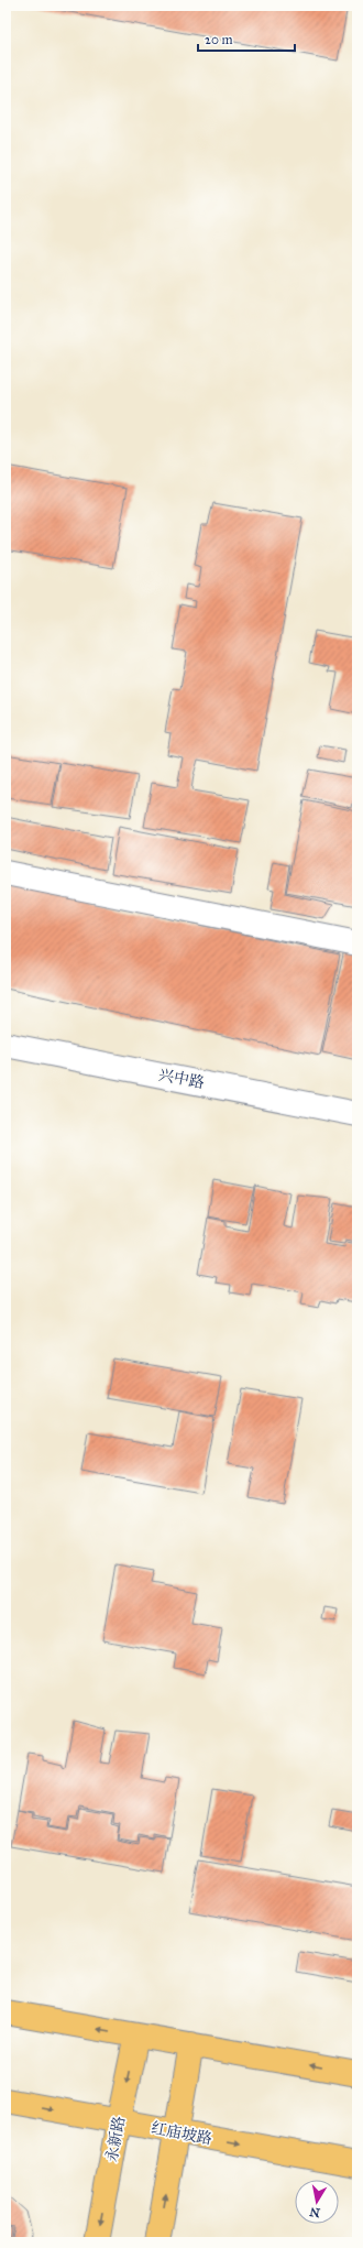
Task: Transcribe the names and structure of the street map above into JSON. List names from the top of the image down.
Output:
{
  "streets": {
    "main road": ["红庙坡路", "永新路"],
    "street": ["兴中路"]
  },
  "crossings": [
    ["红庙坡路", "永新路"]
  ],
  "scale_bar": "20 m",
  "north": "bottom"
}
